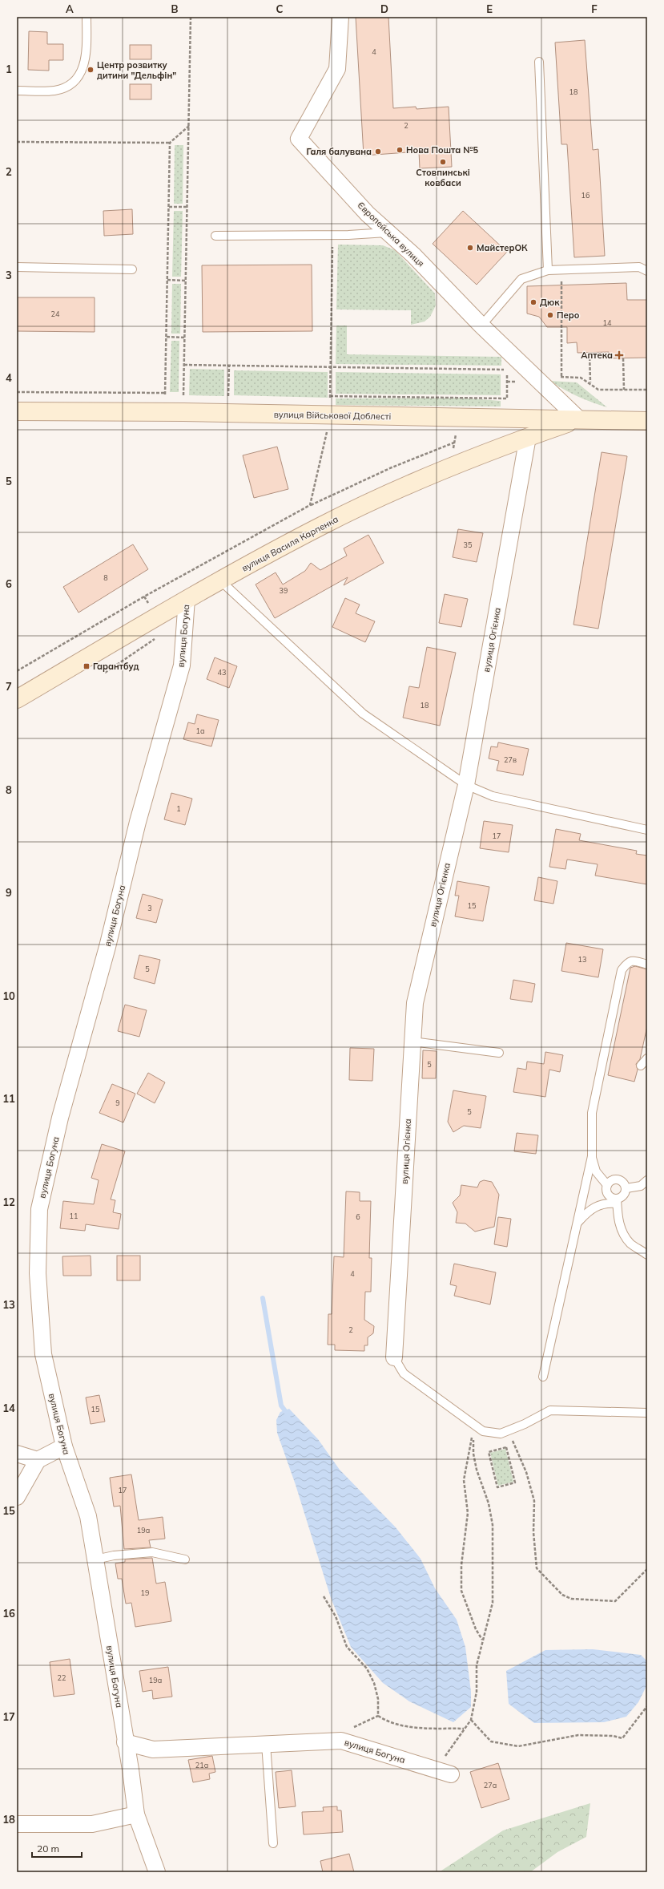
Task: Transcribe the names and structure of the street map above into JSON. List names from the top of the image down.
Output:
{
  "streets": {
    "street": [
      "Європейська вулиця",
      "вулиця Військової Доблесті",
      "вулиця Василя Карпенка",
      "вулиця Богуна",
      "вулиця Огієнка"
    ]
  },
  "crossings": [
    ["Європейська вулиця", "вулиця Військової Доблесті"],
    ["Європейська вулиця", "вулиця Василя Карпенка"],
    ["вулиця Військової Доблесті", "вулиця Василя Карпенка"],
    ["вулиця Василя Карпенка", "вулиця Богуна"],
    ["вулиця Василя Карпенка", "вулиця Огієнка"]
  ],
  "places": {
    "other": [
      "Центр розвитку дитини \"Дельфін\"",
      "Нова Пошта №5",
      "Галя балувана",
      "Стовпинські ковбаси",
      "МайстерОК",
      "Дюк",
      "Перо"
    ],
    "health": ["Аптека"],
    "transit": ["Гарантбуд"]
  },
  "house_numbers": [
    "4",
    "18",
    "2",
    "16",
    "24",
    "14",
    "35",
    "8",
    "39",
    "43",
    "18",
    "1а",
    "27в",
    "1",
    "17",
    "15",
    "3",
    "13",
    "5",
    "5",
    "9",
    "5",
    "11",
    "6",
    "4",
    "2",
    "15",
    "17",
    "19а",
    "19",
    "22",
    "19а",
    "21а",
    "27а"
  ],
  "scale_bar": "20 m",
  "grid": {
    "columns": [
      "A",
      "B",
      "C",
      "D",
      "E",
      "F"
    ],
    "rows": [
      "1",
      "2",
      "3",
      "4",
      "5",
      "6",
      "7",
      "8",
      "9",
      "10",
      "11",
      "12",
      "13",
      "14",
      "15",
      "16",
      "17",
      "18"
    ]
  }
}
